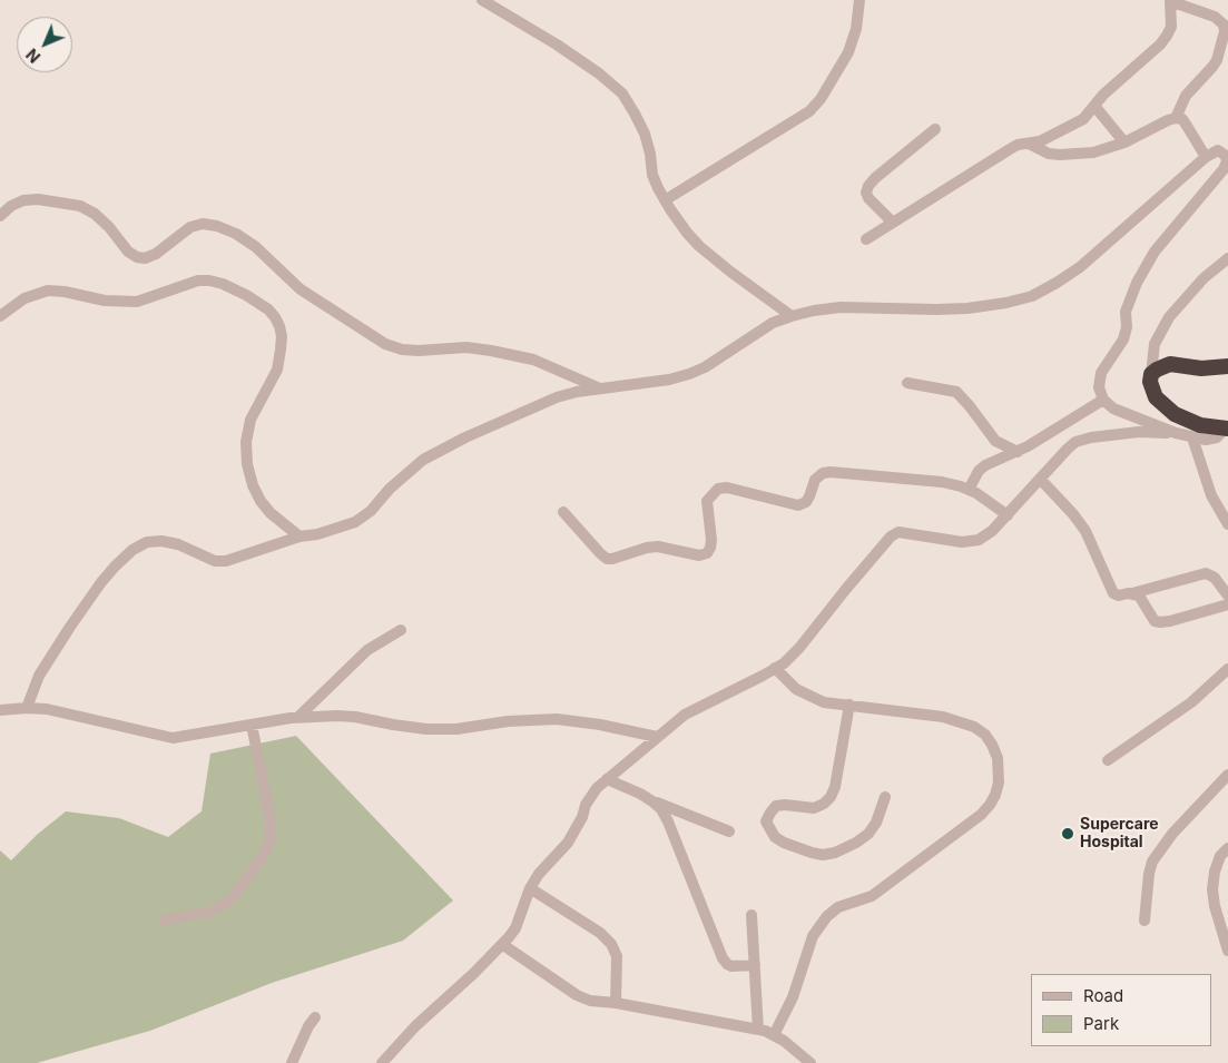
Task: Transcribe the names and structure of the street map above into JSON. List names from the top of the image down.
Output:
{
  "places": ["Supercare Hospital"],
  "legend": ["Road", "Park"],
  "north": "bottom left"
}
